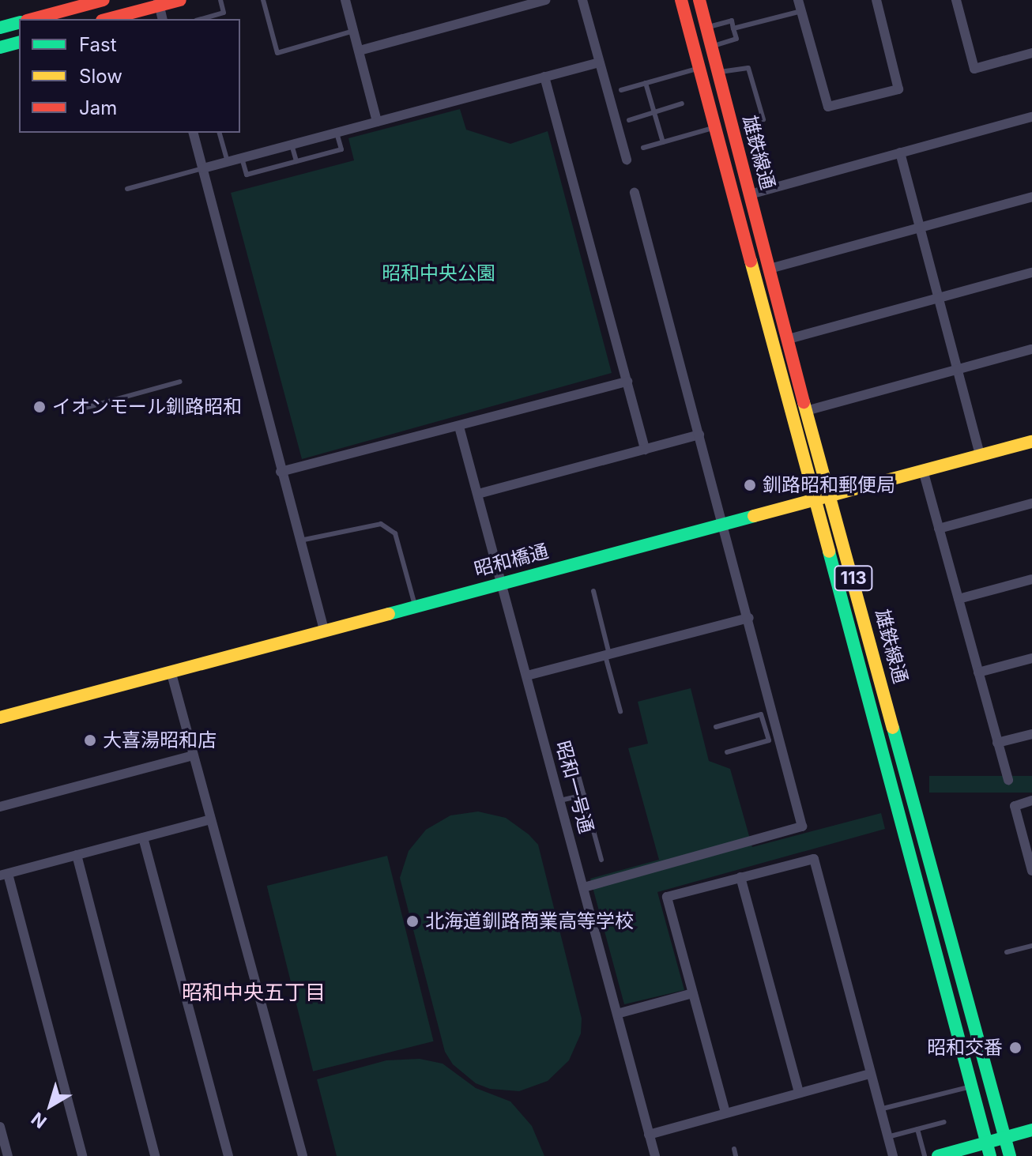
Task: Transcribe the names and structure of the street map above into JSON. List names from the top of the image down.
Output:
{
  "streets": {
    "main road": ["雄鉄線通", "昭和橋通", "113"],
    "street": ["昭和一号通"]
  },
  "crossings": [
    ["雄鉄線通", "昭和橋通"],
    ["昭和橋通", "昭和一号通"]
  ],
  "districts": ["昭和中央五丁目"],
  "parks": ["昭和中央公園"],
  "places": [
    "イオンモール釧路昭和",
    "釧路昭和郵便局",
    "大喜湯昭和店",
    "北海道釧路商業高等学校",
    "昭和交番"
  ],
  "legend": ["Fast", "Slow", "Jam"],
  "north": "bottom left"
}
